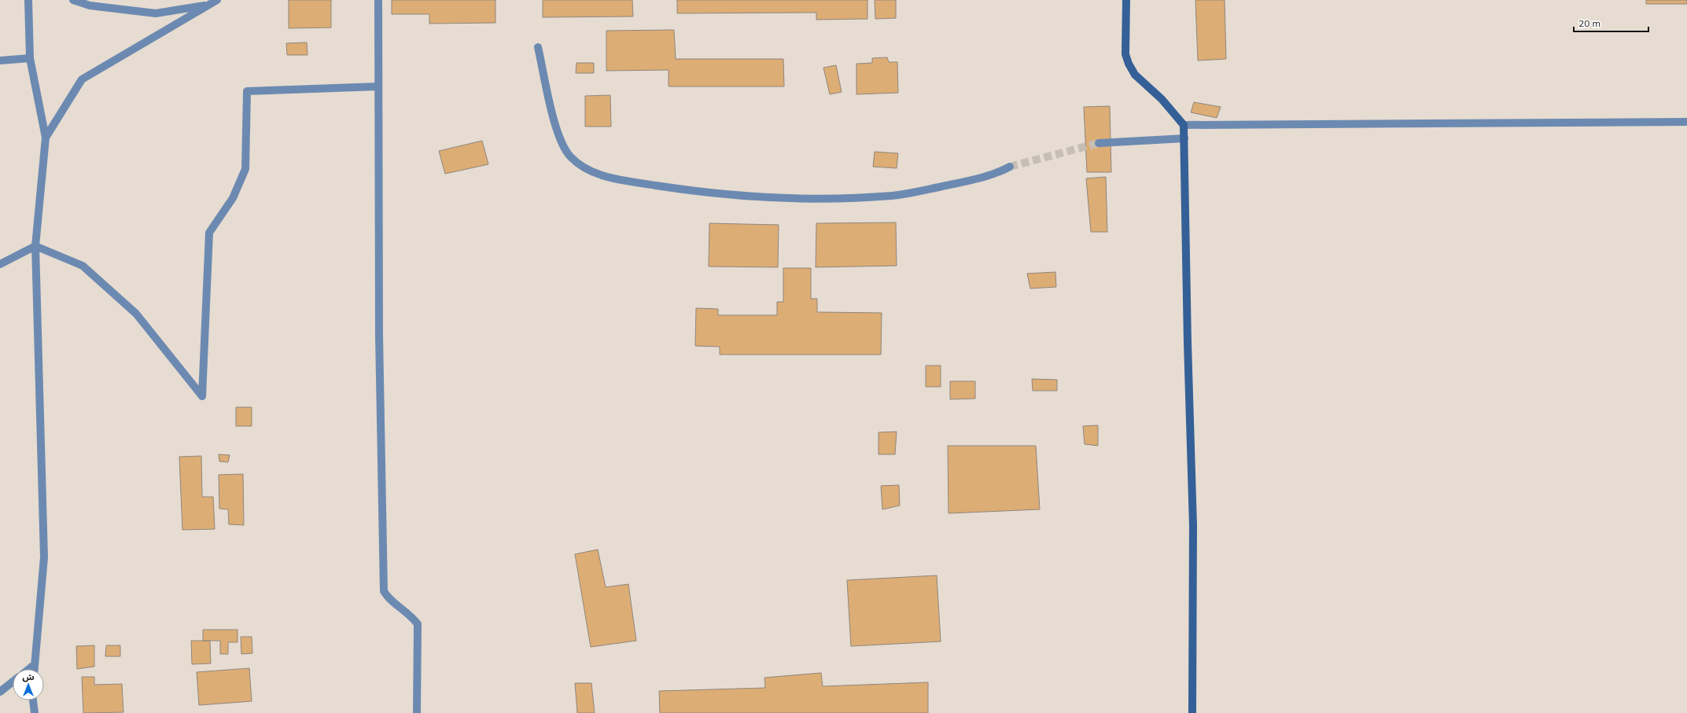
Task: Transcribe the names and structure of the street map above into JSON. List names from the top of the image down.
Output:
{
  "scale_bar": "20 m",
  "north": "top"
}
